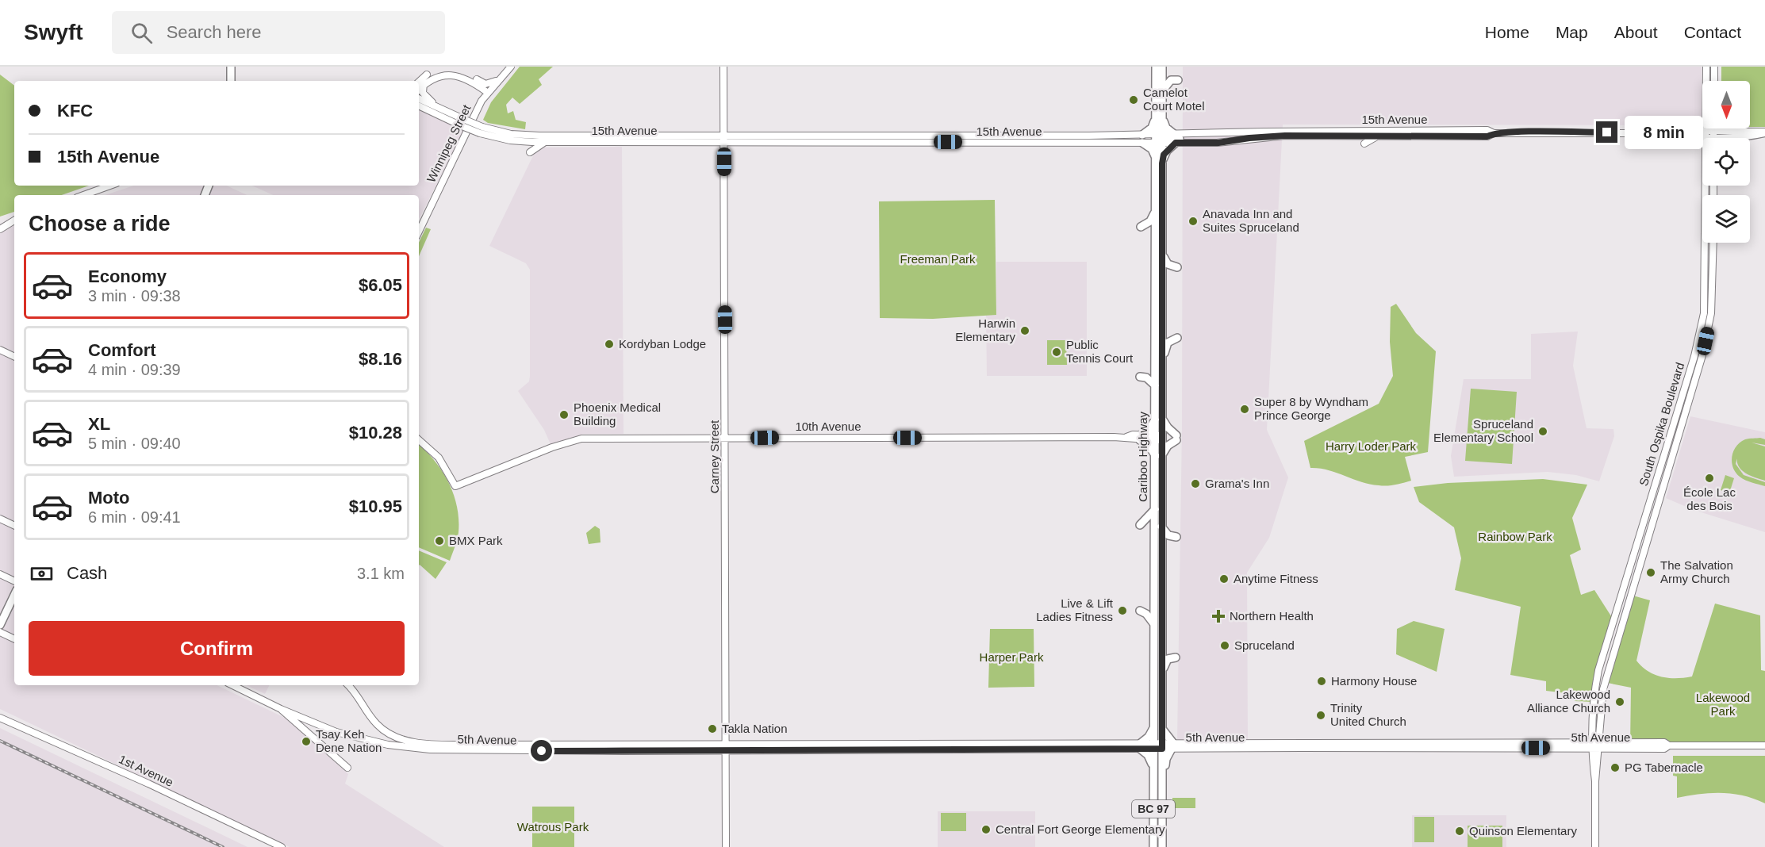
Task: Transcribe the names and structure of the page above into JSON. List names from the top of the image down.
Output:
{
  "streets": {
    "highway": ["Cariboo Highway", "BC 97"],
    "main road": [
      "15th Avenue",
      "Winnipeg Street",
      "South Ospika Boulevard",
      "10th Avenue",
      "Carney Street",
      "5th Avenue",
      "1st Avenue"
    ]
  },
  "crossings": [
    ["15th Avenue", "South Ospika Boulevard"],
    ["15th Avenue", "Carney Street"],
    ["15th Avenue", "Cariboo Highway"],
    ["South Ospika Boulevard", "5th Avenue"],
    ["10th Avenue", "Carney Street"],
    ["10th Avenue", "Cariboo Highway"],
    ["Carney Street", "5th Avenue"],
    ["Cariboo Highway", "5th Avenue"]
  ],
  "parks": [
    "Freeman Park",
    "Harry Loder Park",
    "Rainbow Park",
    "Harper Park",
    "Lakewood Park",
    "Watrous Park"
  ],
  "places": {
    "other": [
      "Camelot Court Motel",
      "Anavada Inn and Suites Spruceland",
      "Harwin Elementary",
      "Kordyban Lodge",
      "Public Tennis Court",
      "Super 8 by Wyndham Prince George",
      "Phoenix Medical Building",
      "Spruceland Elementary School",
      "École Lac des Bois",
      "Grama's Inn",
      "BMX Park",
      "The Salvation Army Church",
      "Anytime Fitness",
      "Live & Lift Ladies Fitness",
      "Spruceland",
      "Harmony House",
      "Lakewood Alliance Church",
      "Trinity United Church",
      "Takla Nation",
      "Tsay Keh Dene Nation",
      "PG Tabernacle",
      "Central Fort George Elementary",
      "Quinson Elementary"
    ],
    "health": ["Northern Health"]
  },
  "north": "bottom",
  "page": {
    "header": "Swyft",
    "search": "Search here",
    "nav": [
      "Home",
      "Map",
      "About",
      "Contact"
    ],
    "banner": ["KFC", "15th Avenue"],
    "bubble": "8 min",
    "heading": "Choose a ride",
    "list": [
      {
        "name": "Economy",
        "note": "3 min · 09:38",
        "value": "$6.05"
      },
      {
        "name": "Comfort",
        "note": "4 min · 09:39",
        "value": "$8.16"
      },
      {
        "name": "XL",
        "note": "5 min · 09:40",
        "value": "$10.28"
      },
      {
        "name": "Moto",
        "note": "6 min · 09:41",
        "value": "$10.95"
      }
    ],
    "pay": ["Cash", "3.1 km"],
    "buttons": "Confirm"
  }
}
